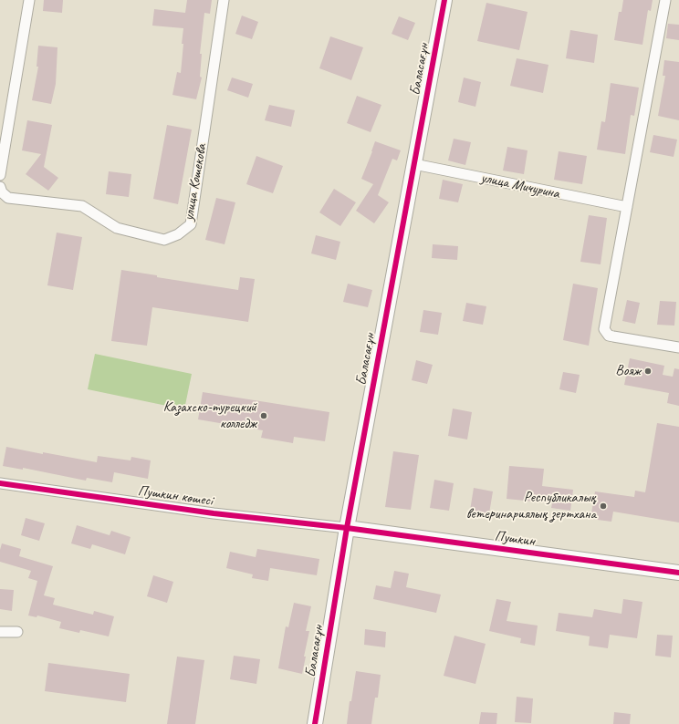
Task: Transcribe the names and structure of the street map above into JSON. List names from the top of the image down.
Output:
{
  "streets": {
    "street": [
      "Баласағұн",
      "улица Кошекова",
      "улица Мичурина",
      "Пушкин көшесі",
      "Пушкин"
    ]
  },
  "crossings": [
    ["Баласағұн", "улица Мичурина"],
    ["Баласағұн", "Пушкин көшесі"],
    ["Баласағұн", "Пушкин"],
    ["Пушкин көшесі", "Пушкин"]
  ],
  "places": ["Вояж", "Казахско-турецкий колледж", "Республикалық ветеринариялық зертхана"]
}
